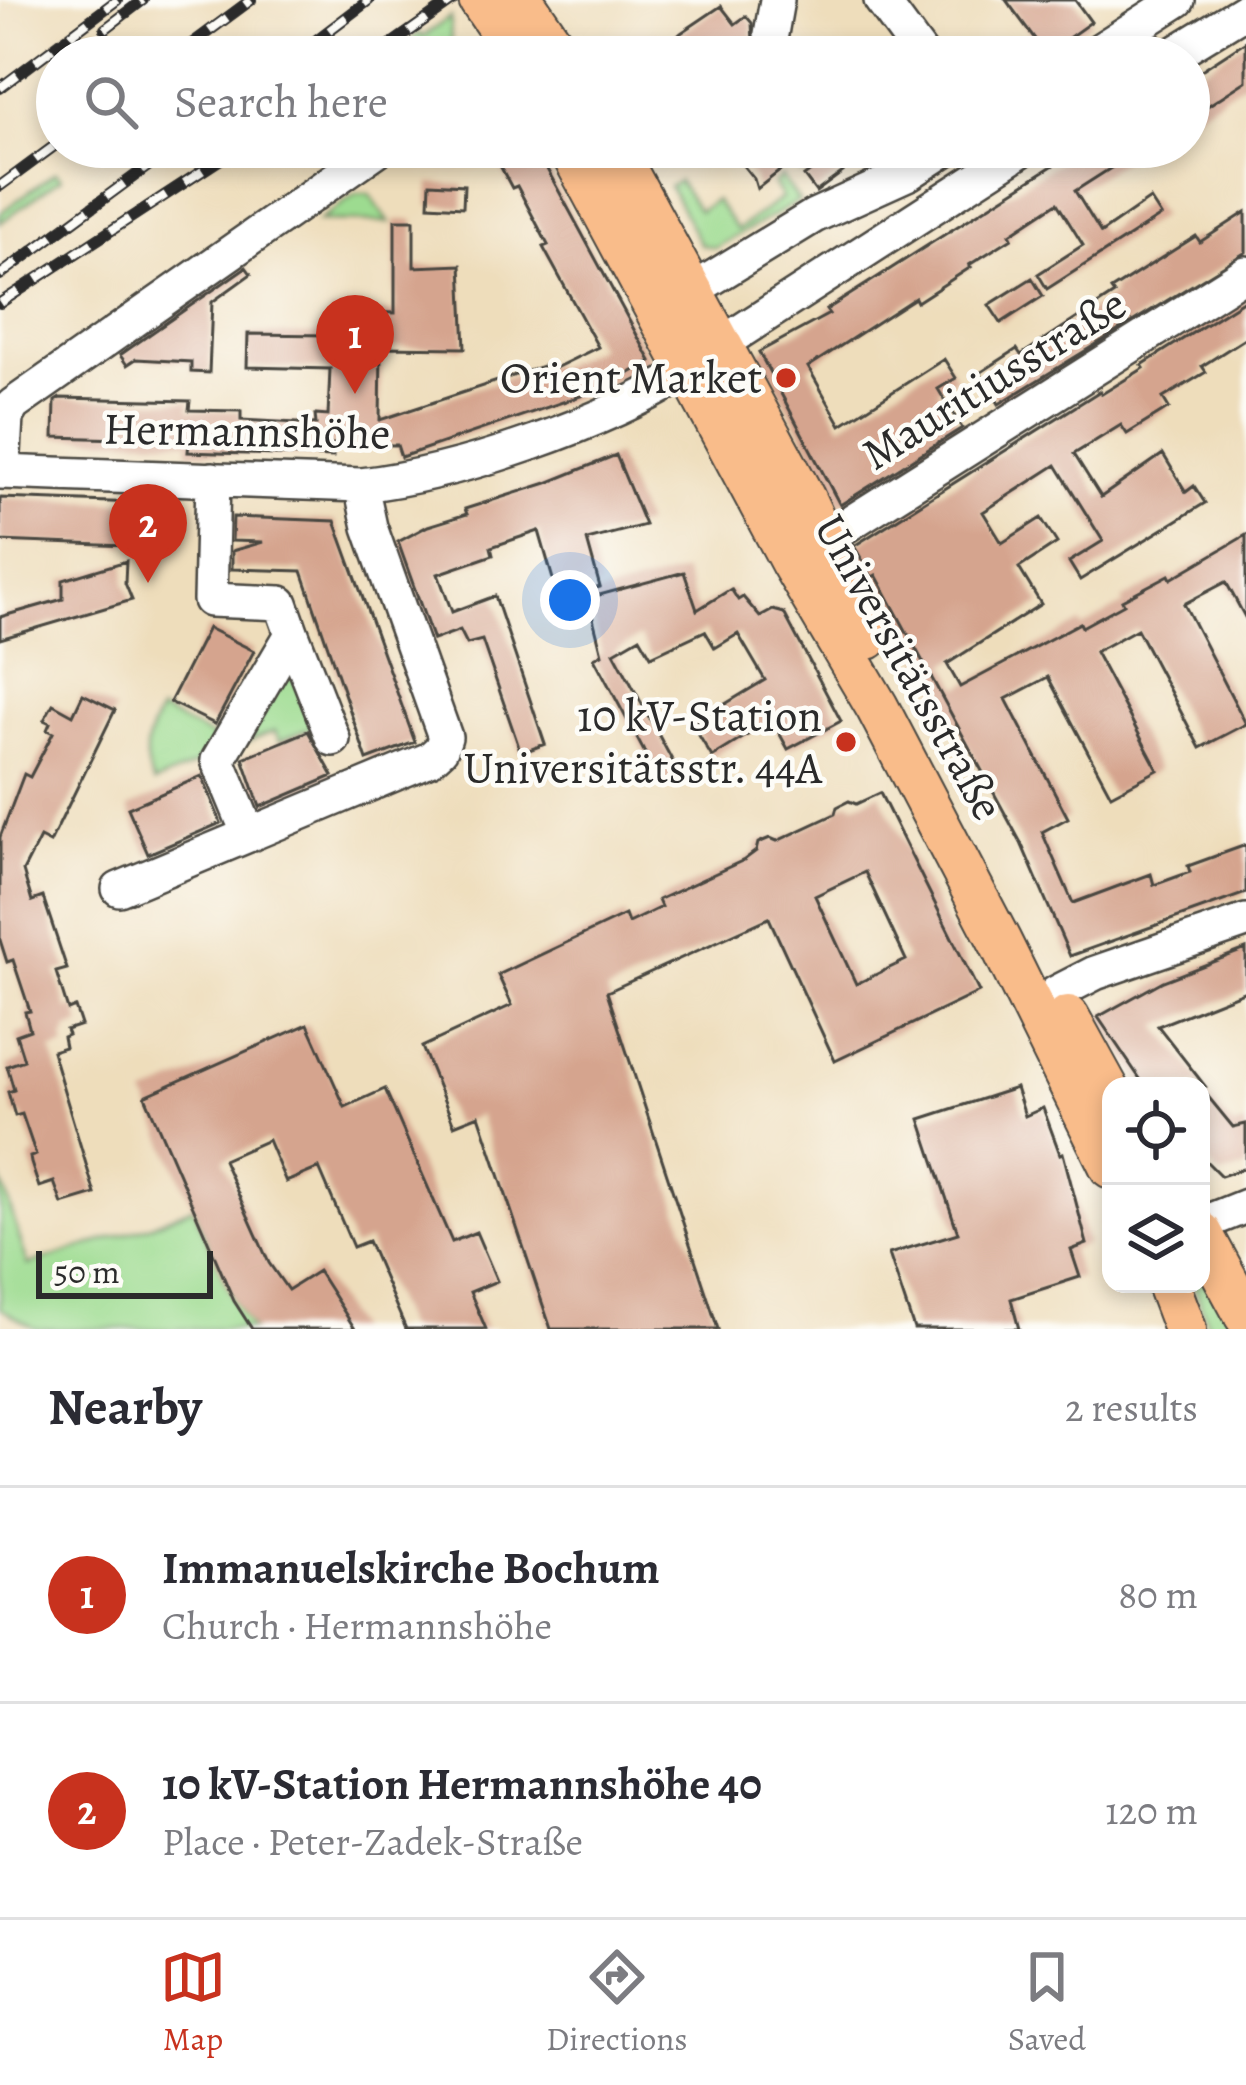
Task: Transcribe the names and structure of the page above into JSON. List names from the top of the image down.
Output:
{
  "streets": {
    "main road": ["Universitätsstraße"],
    "street": ["Mauritiusstraße", "Hermannshöhe"]
  },
  "crossings": [
    ["Mauritiusstraße", "Universitätsstraße"],
    ["Hermannshöhe", "Universitätsstraße"]
  ],
  "places": ["Orient Market", "10 kV-Station Universitätsstr. 44A"],
  "scale_bar": "50 m",
  "page": {
    "search": "Search here",
    "pins": ["1", "2"],
    "scale": "50 m",
    "heading": ["Nearby", "2 results"],
    "list": [
      {
        "mark": "1",
        "name": "Immanuelskirche Bochum",
        "note": "Church · Hermannshöhe",
        "value": "80 m"
      },
      {
        "mark": "2",
        "name": "10 kV-Station Hermannshöhe 40",
        "note": "Place · Peter-Zadek-Straße",
        "value": "120 m"
      }
    ],
    "nav": ["Map", "Directions", "Saved"]
  }
}
